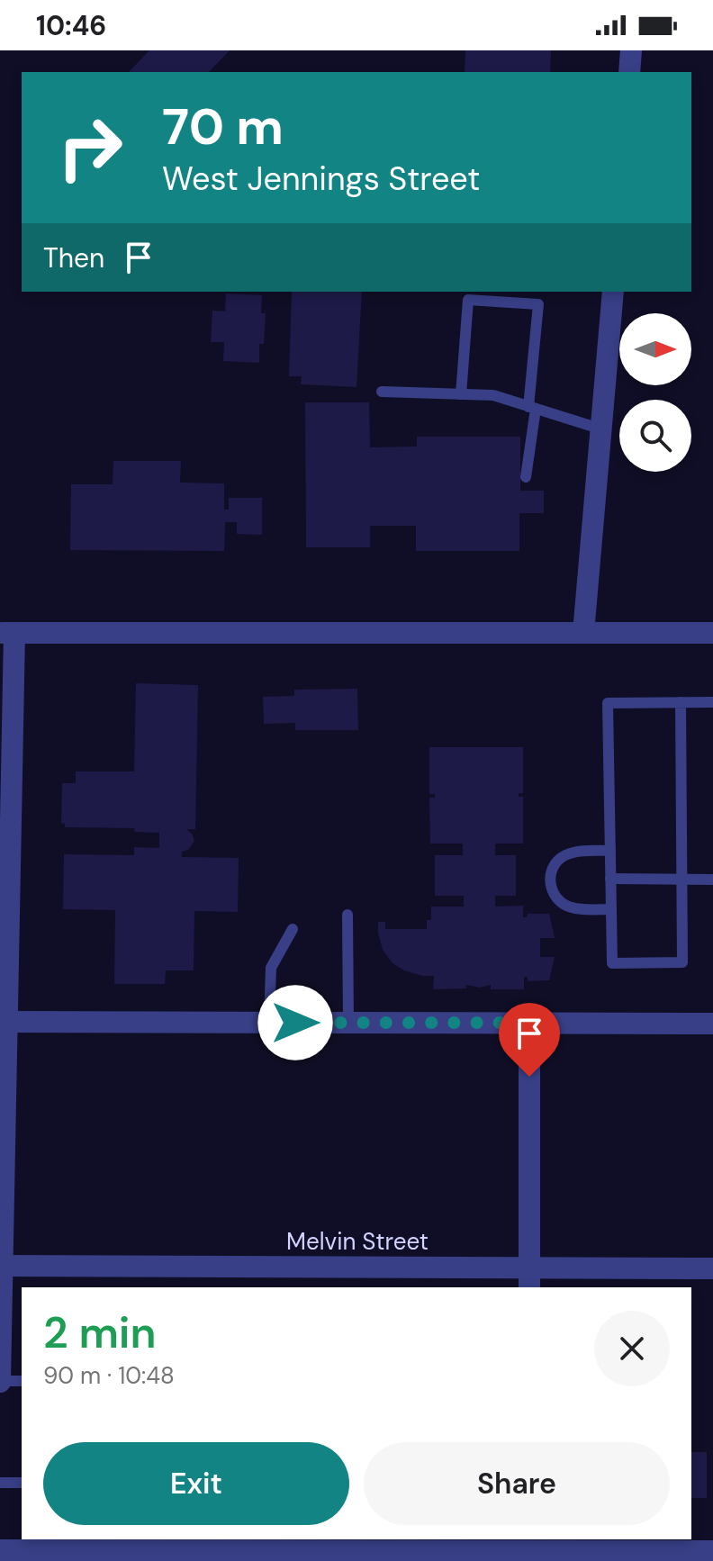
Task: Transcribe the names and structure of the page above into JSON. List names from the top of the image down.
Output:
{
  "streets": {
    "street": ["Melvin Street"]
  },
  "north": "right",
  "page": {
    "status": "10:46",
    "turn": ["70 m", "West Jennings Street"],
    "then": "Then",
    "heading": ["2 min", "90 m · 10:48"],
    "buttons": ["Exit", "Share"]
  }
}
